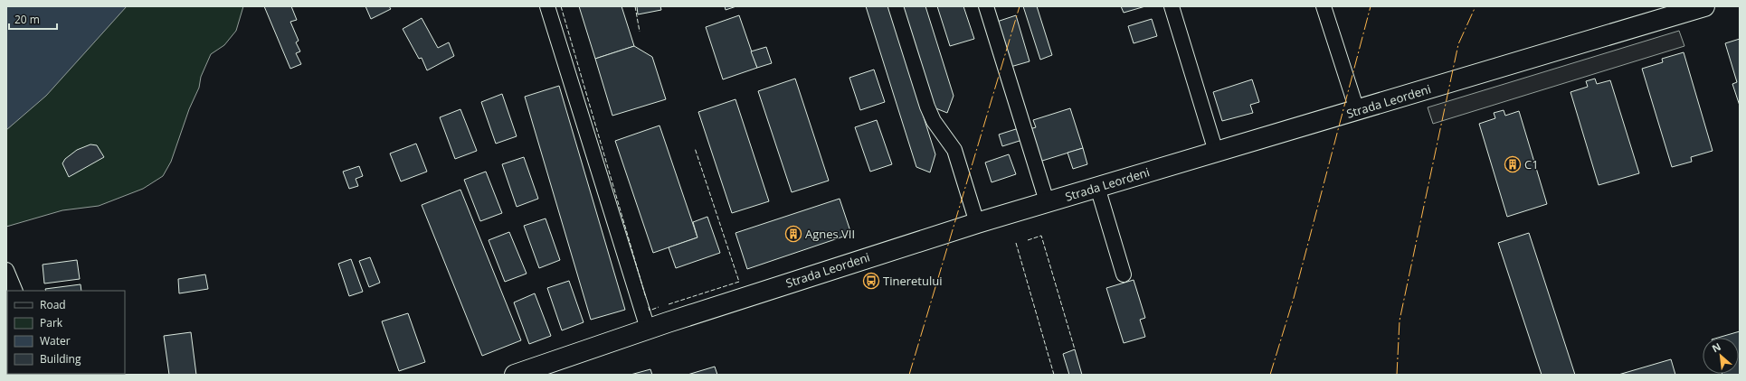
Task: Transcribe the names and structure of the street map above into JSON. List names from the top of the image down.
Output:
{
  "streets": {
    "main road": ["Strada Leordeni"]
  },
  "places": {
    "building": ["C1", "Agnes VII"],
    "bus stop": ["Tineretului"]
  },
  "legend": [
    "Road",
    "Park",
    "Water",
    "Building"
  ],
  "scale_bar": "20 m",
  "north": "top left"
}
